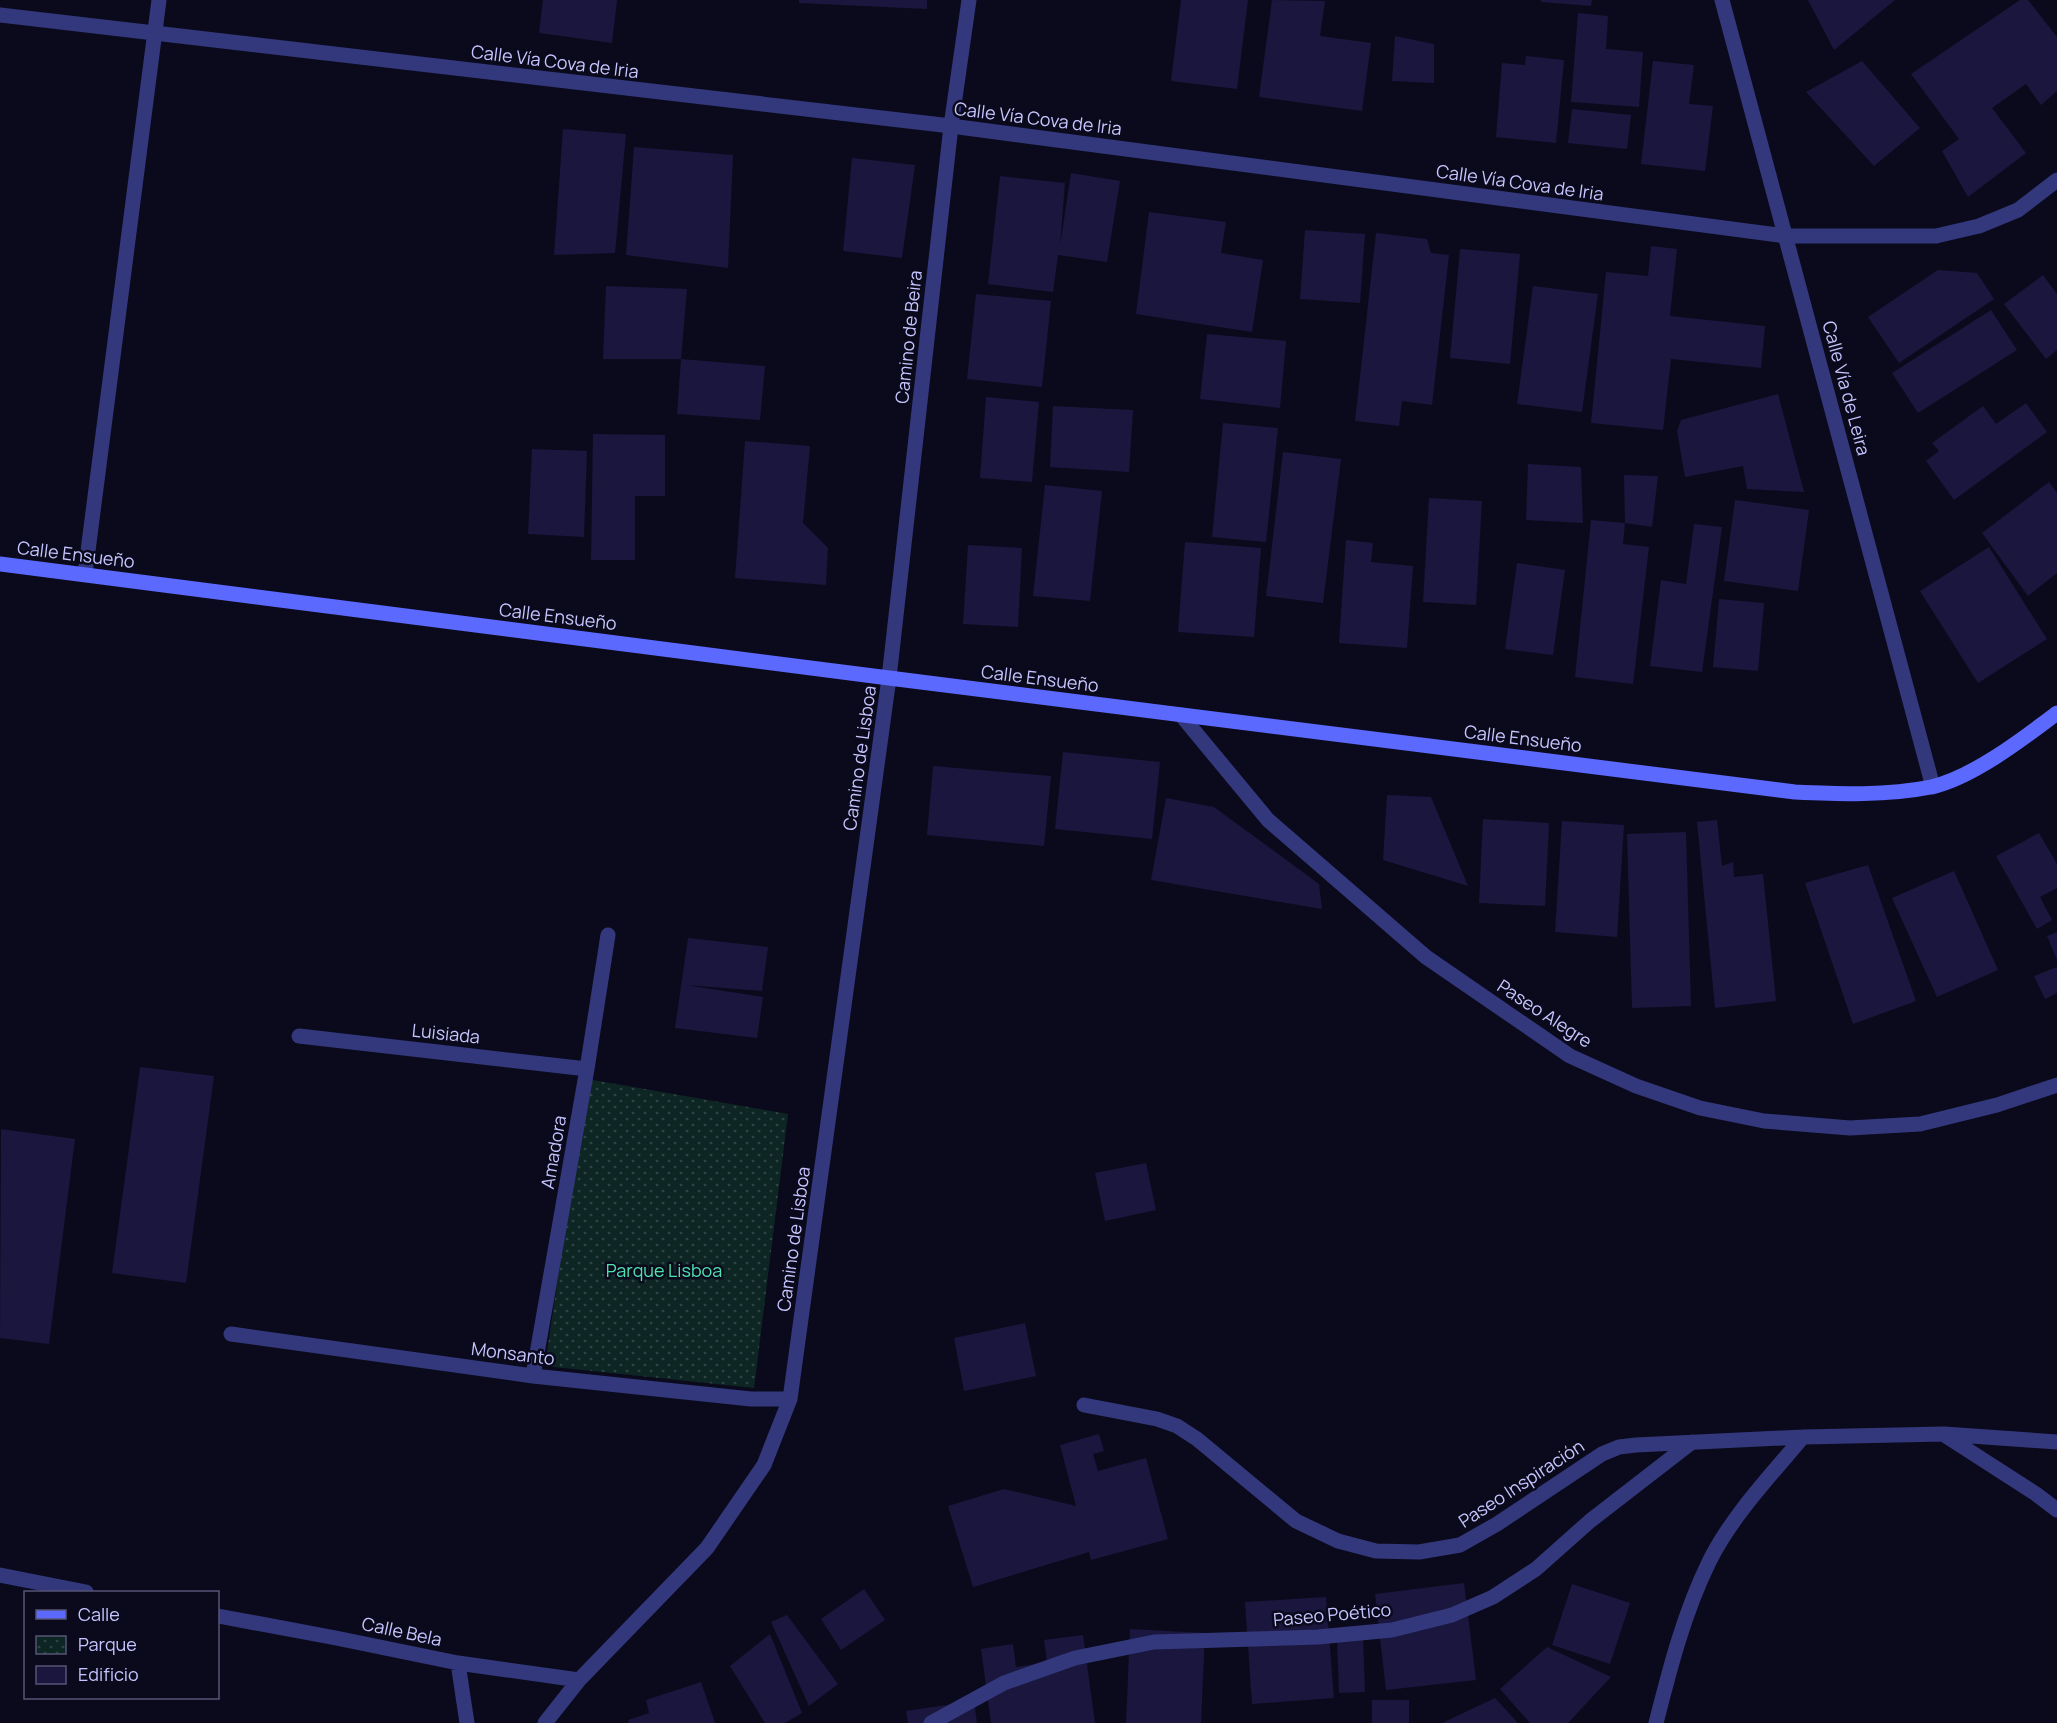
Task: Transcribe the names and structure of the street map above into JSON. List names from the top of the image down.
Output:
{
  "streets": {
    "street": [
      "Calle Vía Cova de Iria",
      "Camino de Beira",
      "Calle Vía de Leira",
      "Calle Ensueño",
      "Camino de Lisboa",
      "Paseo Alegre",
      "Luisiada",
      "Amadora",
      "Monsanto",
      "Paseo Inspiración",
      "Paseo Poético",
      "Calle Bela"
    ]
  },
  "crossings": [
    ["Calle Vía Cova de Iria", "Camino de Beira"],
    ["Calle Vía Cova de Iria", "Calle Vía de Leira"],
    ["Camino de Beira", "Calle Ensueño"],
    ["Camino de Beira", "Camino de Lisboa"],
    ["Calle Vía de Leira", "Calle Ensueño"],
    ["Calle Ensueño", "Camino de Lisboa"],
    ["Calle Ensueño", "Paseo Alegre"],
    ["Camino de Lisboa", "Monsanto"],
    ["Camino de Lisboa", "Calle Bela"],
    ["Luisiada", "Amadora"],
    ["Amadora", "Monsanto"],
    ["Paseo Inspiración", "Paseo Poético"]
  ],
  "parks": ["Parque Lisboa"],
  "legend": ["Calle", "Parque", "Edificio"]
}
